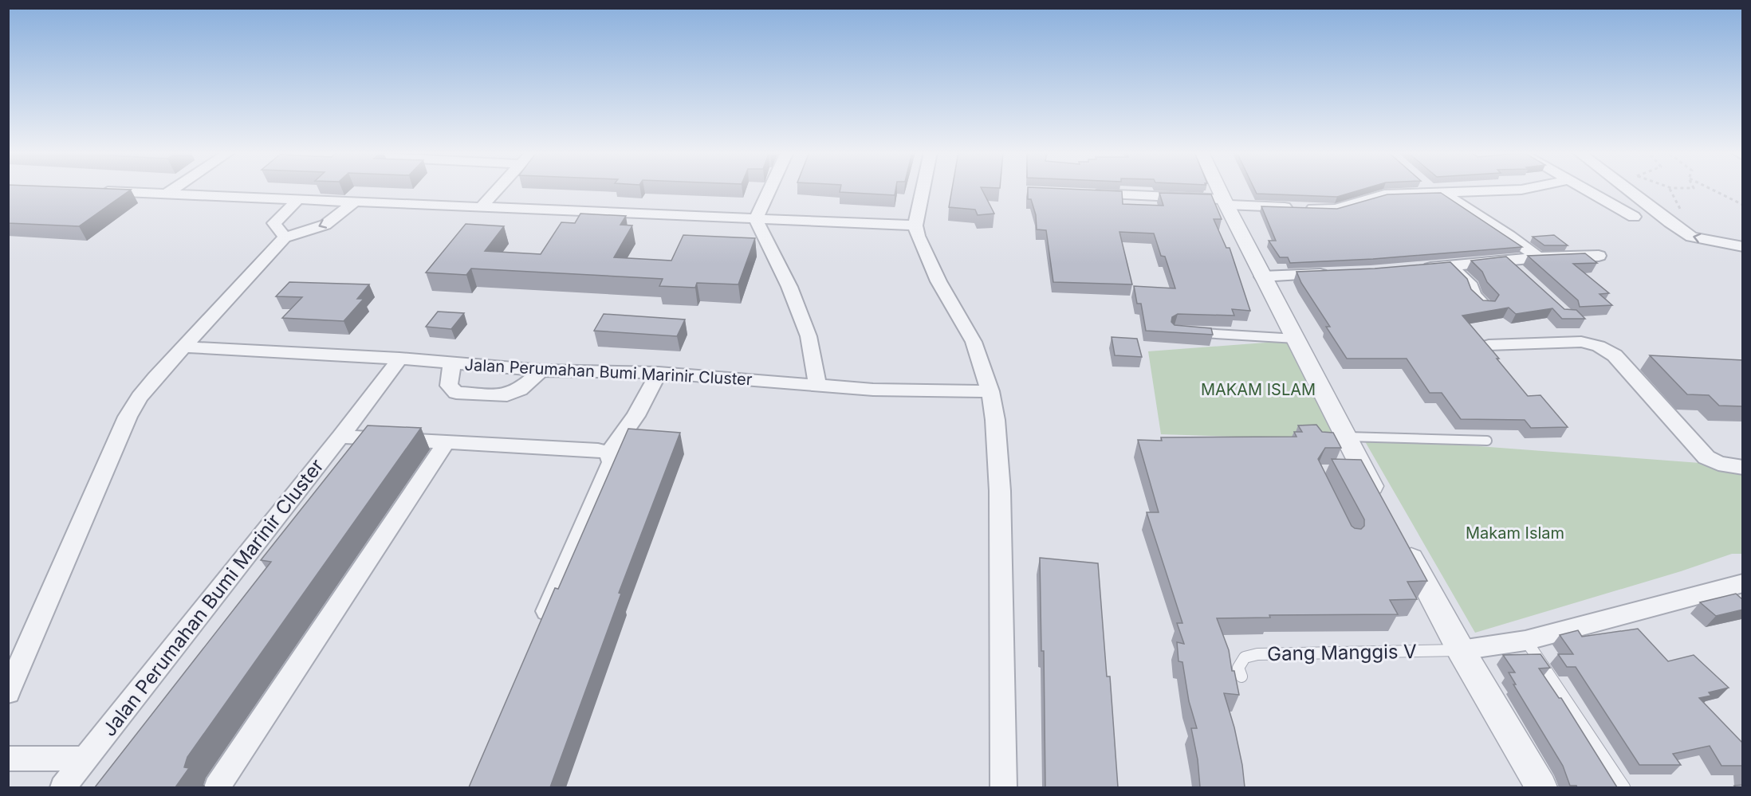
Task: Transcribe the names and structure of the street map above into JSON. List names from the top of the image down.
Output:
{
  "streets": {
    "street": ["Jalan Perumahan Bumi Marinir Cluster"],
    "lane": ["Gang Manggis V"]
  },
  "parks": ["MAKAM ISLAM", "Makam Islam"]
}
